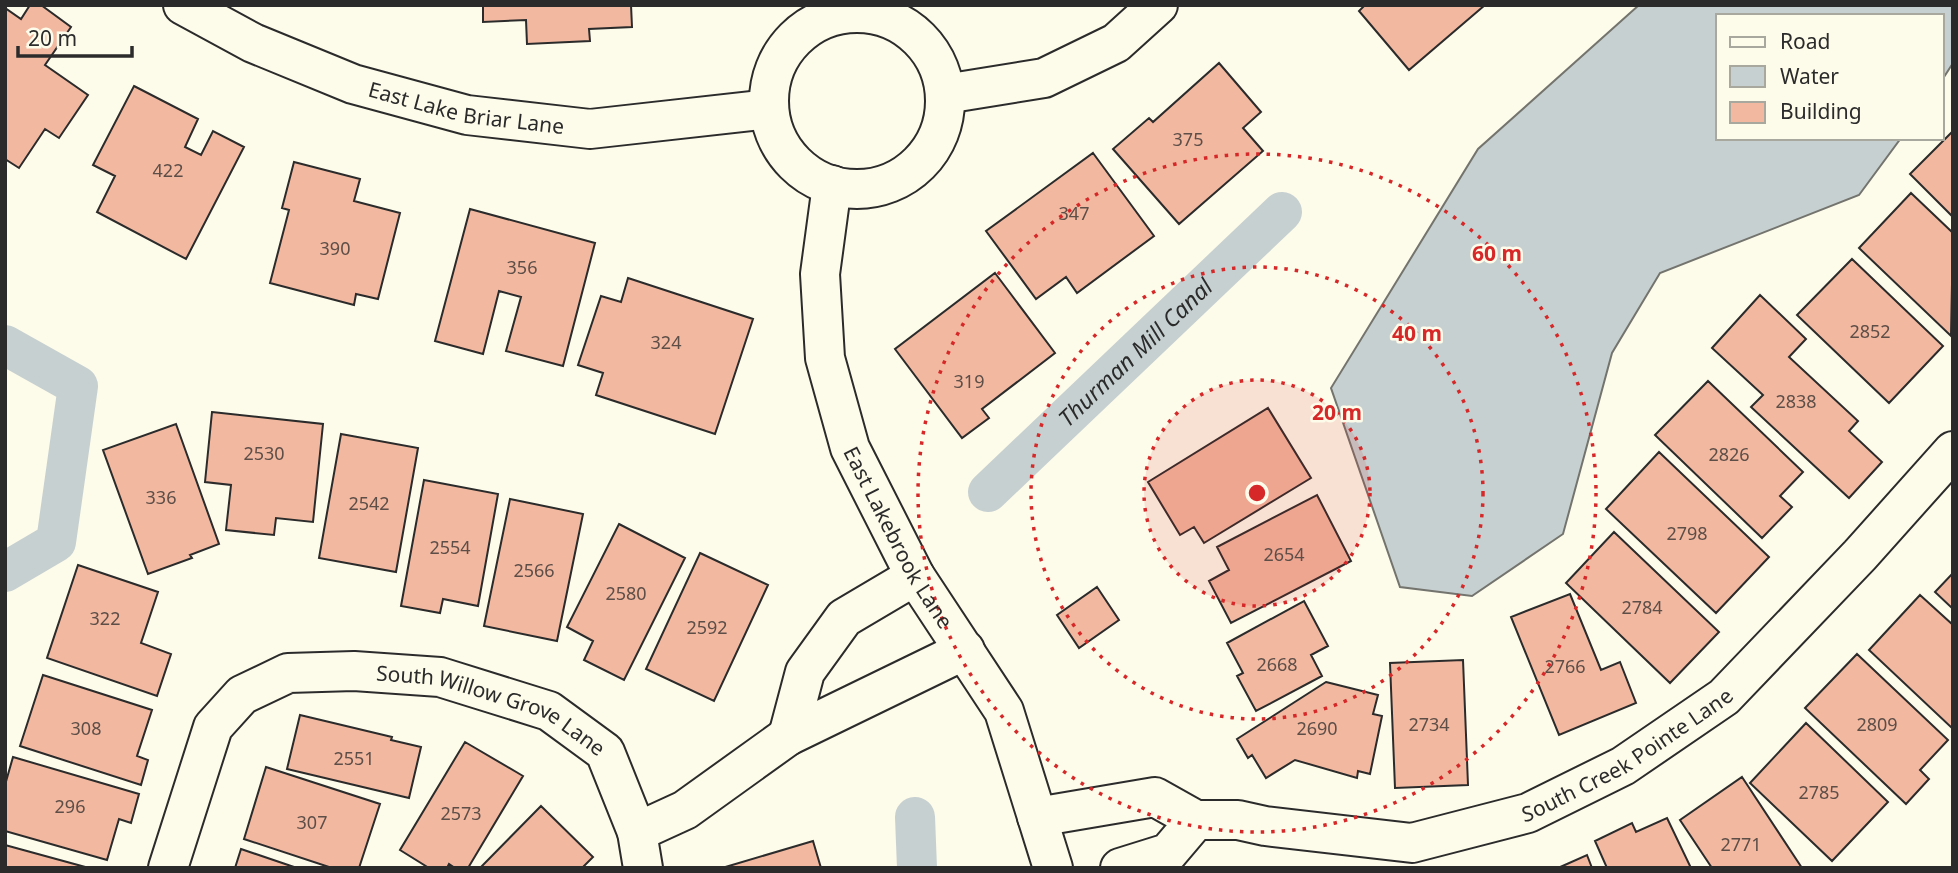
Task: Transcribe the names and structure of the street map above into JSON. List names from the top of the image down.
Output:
{
  "streets": {
    "street": [
      "East Lake Briar Lane",
      "East Lakebrook Lane",
      "South Willow Grove Lane",
      "South Creek Pointe Lane"
    ]
  },
  "crossings": [
    ["East Lake Briar Lane", "East Lakebrook Lane"],
    ["East Lakebrook Lane", "South Creek Pointe Lane"]
  ],
  "water": ["Thurman Mill Canal"],
  "house_numbers": [
    "375",
    "422",
    "347",
    "390",
    "356",
    "2852",
    "324",
    "319",
    "2838",
    "2530",
    "2826",
    "336",
    "2542",
    "2798",
    "2554",
    "2654",
    "2566",
    "2580",
    "2784",
    "322",
    "2592",
    "2668",
    "2766",
    "2734",
    "2809",
    "308",
    "2690",
    "2551",
    "2785",
    "296",
    "2573",
    "307",
    "2771"
  ],
  "legend": ["Road", "Water", "Building"],
  "scale_bar": "20 m",
  "rings": ["60 m", "40 m", "20 m"]
}
